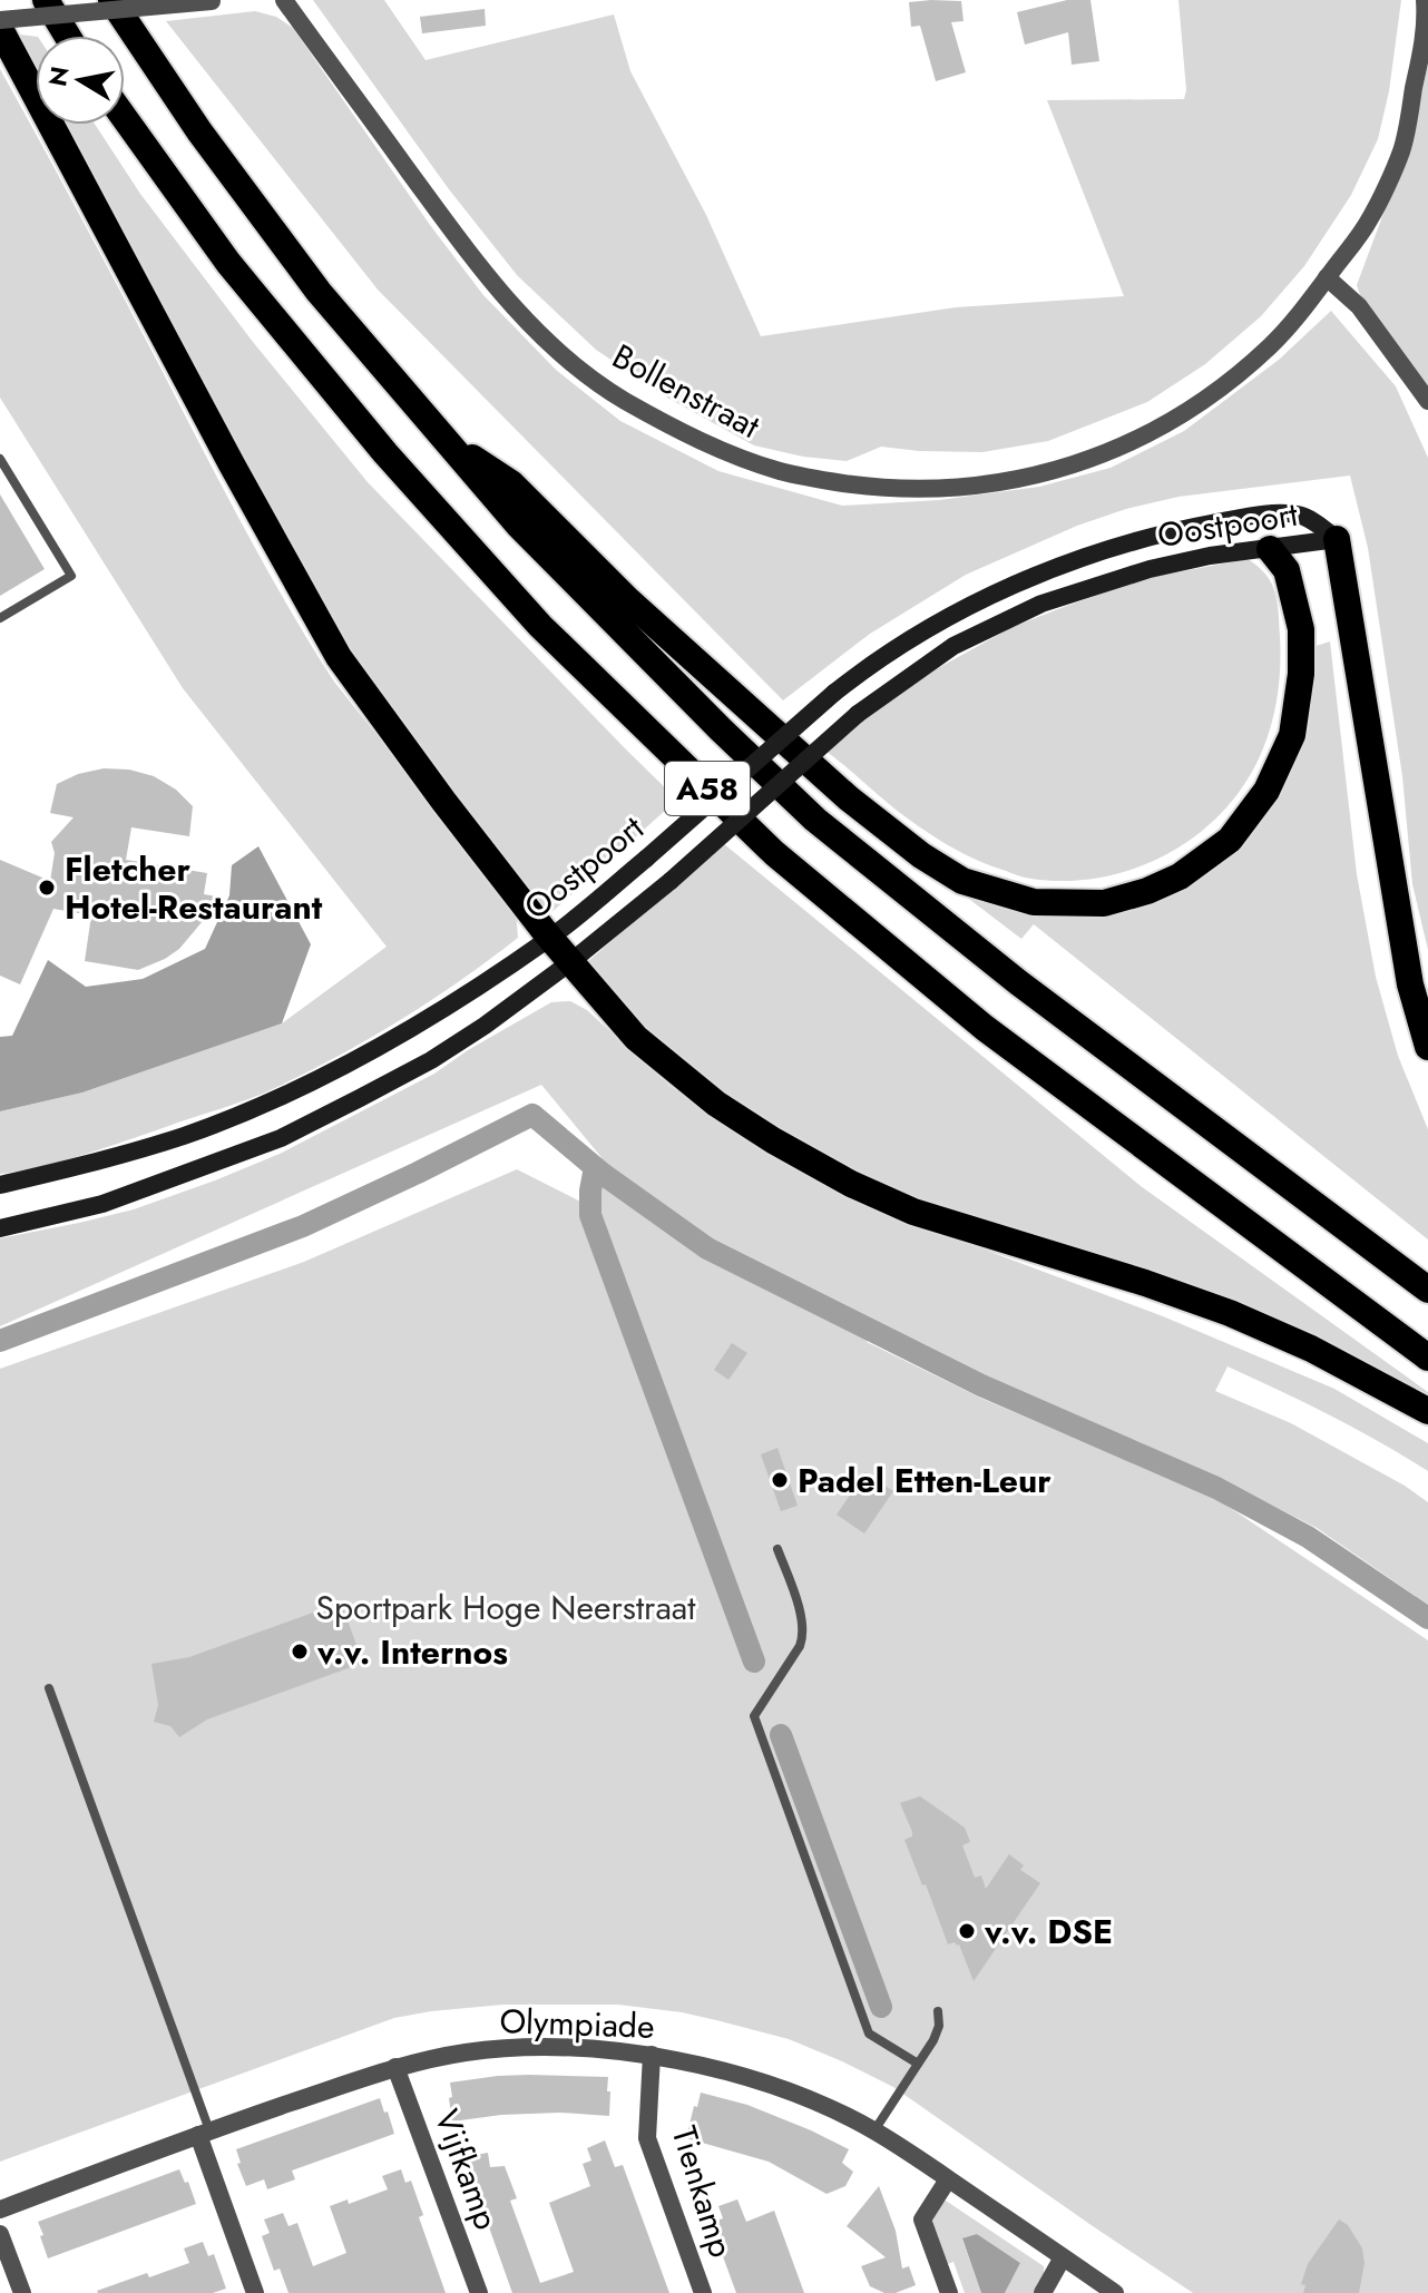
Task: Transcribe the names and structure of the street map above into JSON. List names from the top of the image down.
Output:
{
  "streets": {
    "highway": ["A58"],
    "main road": ["Oostpoort"],
    "street": [
      "Bollenstraat",
      "Olympiade",
      "Vijfkamp",
      "Tienkamp"
    ]
  },
  "crossings": [
    ["Oostpoort", "A58"],
    ["Olympiade", "Vijfkamp"],
    ["Olympiade", "Tienkamp"]
  ],
  "parks": ["Sportpark Hoge Neerstraat"],
  "places": [
    "Fletcher Hotel-Restaurant",
    "Padel Etten-Leur",
    "v.v. Internos",
    "v.v. DSE"
  ],
  "north": "left"
}
